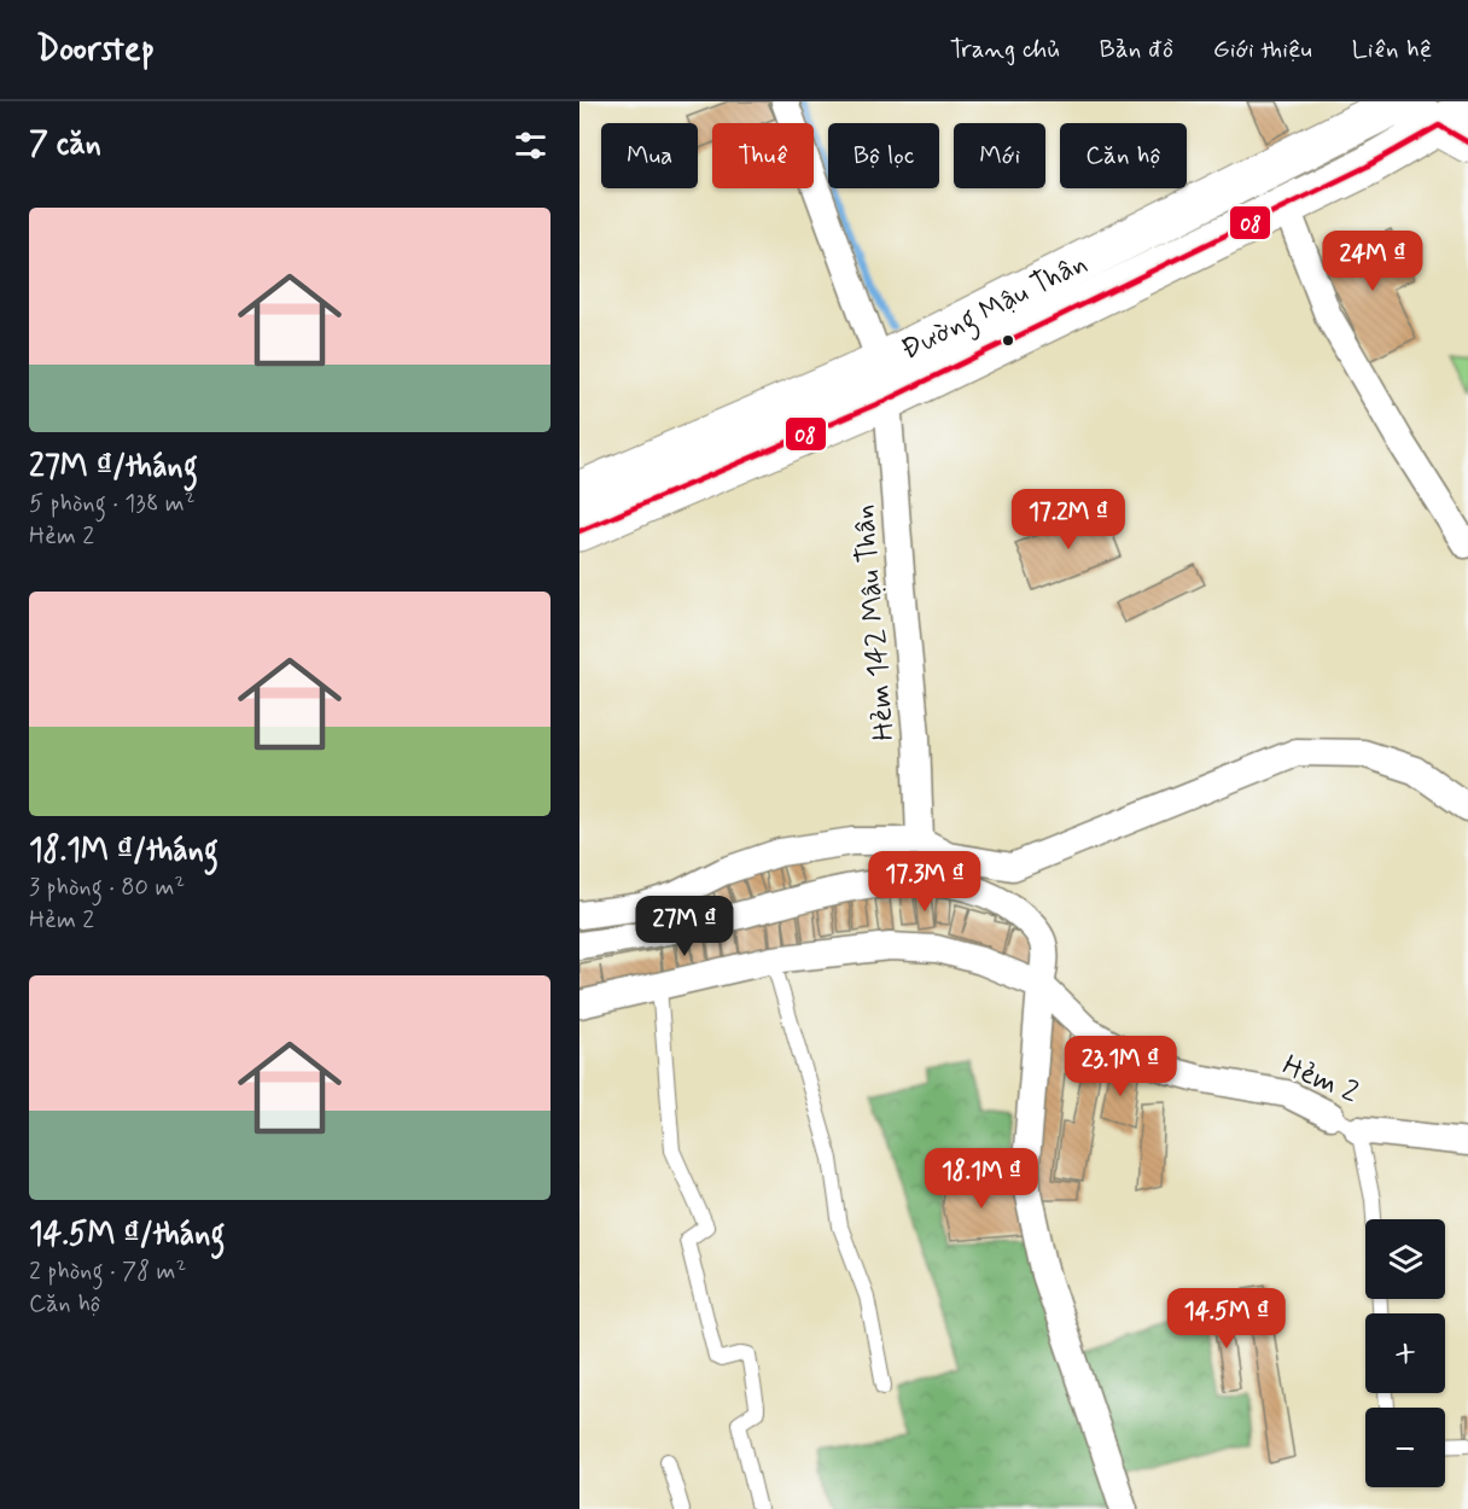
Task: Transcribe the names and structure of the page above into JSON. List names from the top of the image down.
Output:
{
  "streets": {
    "main road": ["Đường Mậu Thân"],
    "street": ["Hẻm 142 Mậu Thân", "Hẻm 2"]
  },
  "crossings": [
    ["Đường Mậu Thân", "Hẻm 142 Mậu Thân"]
  ],
  "lines": ["transit line 08"],
  "page": {
    "header": "Doorstep",
    "nav": [
      "Trang chủ",
      "Bản đồ",
      "Giới thiệu",
      "Liên hệ"
    ],
    "heading": "7 căn",
    "chip": [
      "Mua",
      "Thuê",
      "Bộ lọc",
      "Mới",
      "Căn hộ"
    ],
    "list": [
      {
        "name": "27M ₫/tháng",
        "note": "5 phòng · 138 m² · Hẻm 2"
      },
      {
        "name": "18.1M ₫/tháng",
        "note": "3 phòng · 80 m² · Hẻm 2"
      },
      {
        "name": "14.5M ₫/tháng",
        "note": "2 phòng · 78 m² · Căn hộ"
      }
    ],
    "price": [
      "24M ₫",
      "17.2M ₫",
      "17.3M ₫",
      "27M ₫",
      "23.1M ₫",
      "18.1M ₫",
      "14.5M ₫"
    ],
    "map_buttons": ["+", "−"]
  }
}
